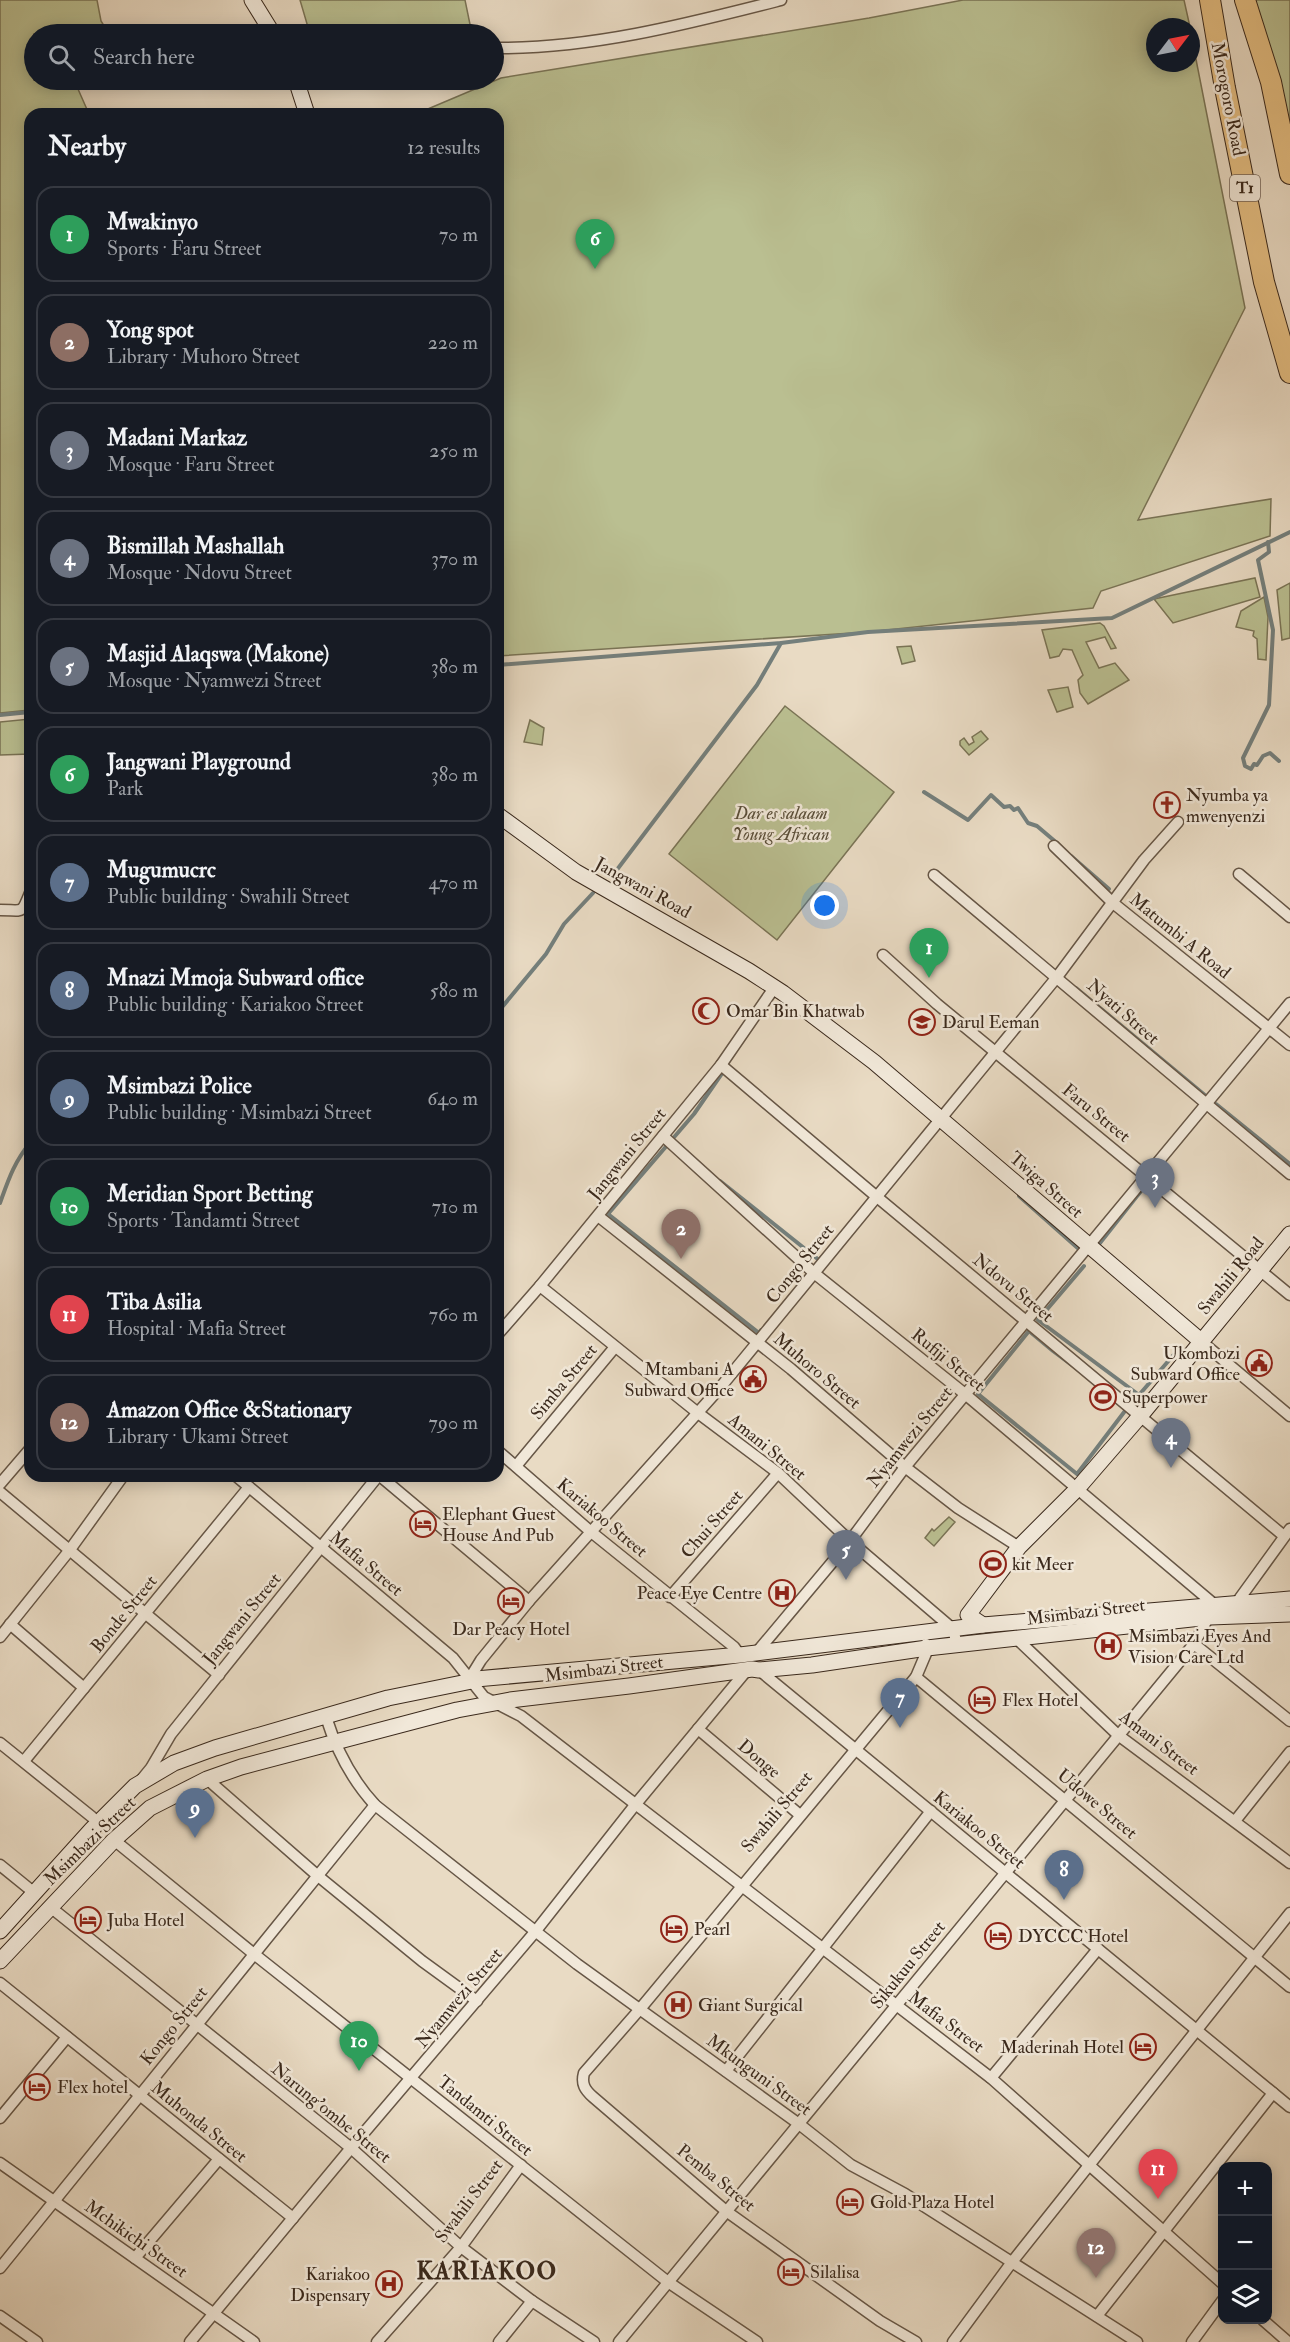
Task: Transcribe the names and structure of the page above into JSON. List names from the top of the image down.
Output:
{
  "streets": {
    "highway": ["Morogoro Road", "T1"],
    "street": [
      "Jangwani Road",
      "Matumbi A Road",
      "Nyati Street",
      "Faru Street",
      "Jangwani Street",
      "Twiga Street",
      "Congo Street",
      "Swahili Road",
      "Ndovu Street",
      "Rufiji Street",
      "Muhoro Street",
      "Simba Street",
      "Nyamwezi Street",
      "Amani Street",
      "Kariakoo Street",
      "Chui Street",
      "Mafia Street",
      "Msimbazi Street",
      "Bonde Street",
      "Donge",
      "Udowe Street",
      "Swahili Street",
      "Sikukuu Street",
      "Kongo Street",
      "Mkunguni Street",
      "Narung'ombe Street",
      "Tandamti Street",
      "Muhonda Street",
      "Pemba Street",
      "Mchikichi Street"
    ]
  },
  "crossings": [
    ["Jangwani Road", "Jangwani Street"],
    ["Jangwani Road", "Twiga Street"],
    ["Matumbi A Road", "Congo Street"],
    ["Matumbi A Road", "Nyamwezi Street"],
    ["Nyati Street", "Congo Street"],
    ["Nyati Street", "Nyamwezi Street"],
    ["Faru Street", "Congo Street"],
    ["Faru Street", "Swahili Road"],
    ["Faru Street", "Nyamwezi Street"],
    ["Jangwani Street", "Twiga Street"],
    ["Jangwani Street", "Ndovu Street"],
    ["Jangwani Street", "Rufiji Street"],
    ["Jangwani Street", "Muhoro Street"],
    ["Jangwani Street", "Amani Street"],
    ["Jangwani Street", "Mafia Street"],
    ["Jangwani Street", "Msimbazi Street"],
    ["Twiga Street", "Congo Street"],
    ["Twiga Street", "Swahili Road"],
    ["Twiga Street", "Nyamwezi Street"],
    ["Congo Street", "Ndovu Street"],
    ["Congo Street", "Rufiji Street"],
    ["Congo Street", "Muhoro Street"],
    ["Congo Street", "Amani Street"],
    ["Congo Street", "Kariakoo Street"],
    ["Congo Street", "Mafia Street"],
    ["Congo Street", "Msimbazi Street"],
    ["Ndovu Street", "Nyamwezi Street"],
    ["Rufiji Street", "Nyamwezi Street"],
    ["Rufiji Street", "Msimbazi Street"],
    ["Rufiji Street", "Sikukuu Street"],
    ["Muhoro Street", "Nyamwezi Street"],
    ["Simba Street", "Amani Street"],
    ["Simba Street", "Kariakoo Street"],
    ["Nyamwezi Street", "Amani Street"],
    ["Nyamwezi Street", "Kariakoo Street"],
    ["Nyamwezi Street", "Mafia Street"],
    ["Nyamwezi Street", "Msimbazi Street"],
    ["Nyamwezi Street", "Donge"],
    ["Nyamwezi Street", "Mkunguni Street"],
    ["Nyamwezi Street", "Narung'ombe Street"],
    ["Nyamwezi Street", "Tandamti Street"],
    ["Nyamwezi Street", "Muhonda Street"],
    ["Nyamwezi Street", "Mchikichi Street"],
    ["Amani Street", "Chui Street"],
    ["Amani Street", "Msimbazi Street"],
    ["Amani Street", "Sikukuu Street"],
    ["Kariakoo Street", "Chui Street"],
    ["Kariakoo Street", "Msimbazi Street"],
    ["Kariakoo Street", "Swahili Street"],
    ["Kariakoo Street", "Sikukuu Street"],
    ["Mafia Street", "Msimbazi Street"],
    ["Mafia Street", "Bonde Street"],
    ["Mafia Street", "Swahili Street"],
    ["Mafia Street", "Sikukuu Street"],
    ["Msimbazi Street", "Swahili Street"],
    ["Msimbazi Street", "Sikukuu Street"],
    ["Msimbazi Street", "Mkunguni Street"],
    ["Msimbazi Street", "Narung'ombe Street"],
    ["Msimbazi Street", "Tandamti Street"],
    ["Donge", "Swahili Street"],
    ["Udowe Street", "Swahili Street"],
    ["Udowe Street", "Sikukuu Street"],
    ["Swahili Street", "Mkunguni Street"],
    ["Swahili Street", "Narung'ombe Street"],
    ["Swahili Street", "Tandamti Street"],
    ["Swahili Street", "Pemba Street"],
    ["Sikukuu Street", "Mkunguni Street"],
    ["Sikukuu Street", "Tandamti Street"],
    ["Sikukuu Street", "Pemba Street"],
    ["Kongo Street", "Mkunguni Street"],
    ["Kongo Street", "Narung'ombe Street"],
    ["Kongo Street", "Tandamti Street"],
    ["Kongo Street", "Muhonda Street"],
    ["Kongo Street", "Mchikichi Street"],
    ["Mkunguni Street", "Pemba Street"]
  ],
  "districts": ["KARIAKOO"],
  "parks": ["Dar es salaam Young African"],
  "places": {
    "church": ["Nyumba ya mwenyenzi"],
    "mosque": ["Omar Bin Khatwab"],
    "school or university": ["Darul Eeman"],
    "public building": ["Ukombozi Subward Office", "Mtambani A Subward Office"],
    "sports": ["Superpower", "kit Meer"],
    "hotel": [
      "Elephant Guest House And Pub",
      "Dar Peacy Hotel",
      "Flex Hotel",
      "Juba Hotel",
      "Pearl",
      "DYCCC Hotel",
      "Maderinah Hotel",
      "Flex hotel",
      "Gold Plaza Hotel",
      "Silalisa"
    ],
    "hospital": [
      "Peace Eye Centre",
      "Msimbazi Eyes And Vision Care Ltd",
      "Giant Surgical",
      "Kariakoo Dispensary"
    ]
  },
  "north": "top right",
  "page": {
    "search": "Search here",
    "heading": ["Nearby", "12 results"],
    "list": [
      {
        "mark": "1",
        "name": "Mwakinyo",
        "note": "Sports · Faru Street",
        "value": "70 m"
      },
      {
        "mark": "2",
        "name": "Yong spot",
        "note": "Library · Muhoro Street",
        "value": "220 m"
      },
      {
        "mark": "3",
        "name": "Madani Markaz",
        "note": "Mosque · Faru Street",
        "value": "250 m"
      },
      {
        "mark": "4",
        "name": "Bismillah Mashallah",
        "note": "Mosque · Ndovu Street",
        "value": "370 m"
      },
      {
        "mark": "5",
        "name": "Masjid Alaqswa (Makone)",
        "note": "Mosque · Nyamwezi Street",
        "value": "380 m"
      },
      {
        "mark": "6",
        "name": "Jangwani Playground",
        "note": "Park",
        "value": "380 m"
      },
      {
        "mark": "7",
        "name": "Mugumucrc",
        "note": "Public building · Swahili Street",
        "value": "470 m"
      },
      {
        "mark": "8",
        "name": "Mnazi Mmoja Subward office",
        "note": "Public building · Kariakoo Street",
        "value": "580 m"
      },
      {
        "mark": "9",
        "name": "Msimbazi Police",
        "note": "Public building · Msimbazi Street",
        "value": "640 m"
      },
      {
        "mark": "10",
        "name": "Meridian Sport Betting",
        "note": "Sports · Tandamti Street",
        "value": "710 m"
      },
      {
        "mark": "11",
        "name": "Tiba Asilia",
        "note": "Hospital · Mafia Street",
        "value": "760 m"
      },
      {
        "mark": "12",
        "name": "Amazon Office &Stationary",
        "note": "Library · Ukami Street",
        "value": "790 m"
      }
    ],
    "pins": [
      "6",
      "1",
      "3",
      "2",
      "4",
      "5",
      "7",
      "9",
      "8",
      "10",
      "11",
      "12"
    ],
    "map_buttons": ["+", "−"]
  }
}
